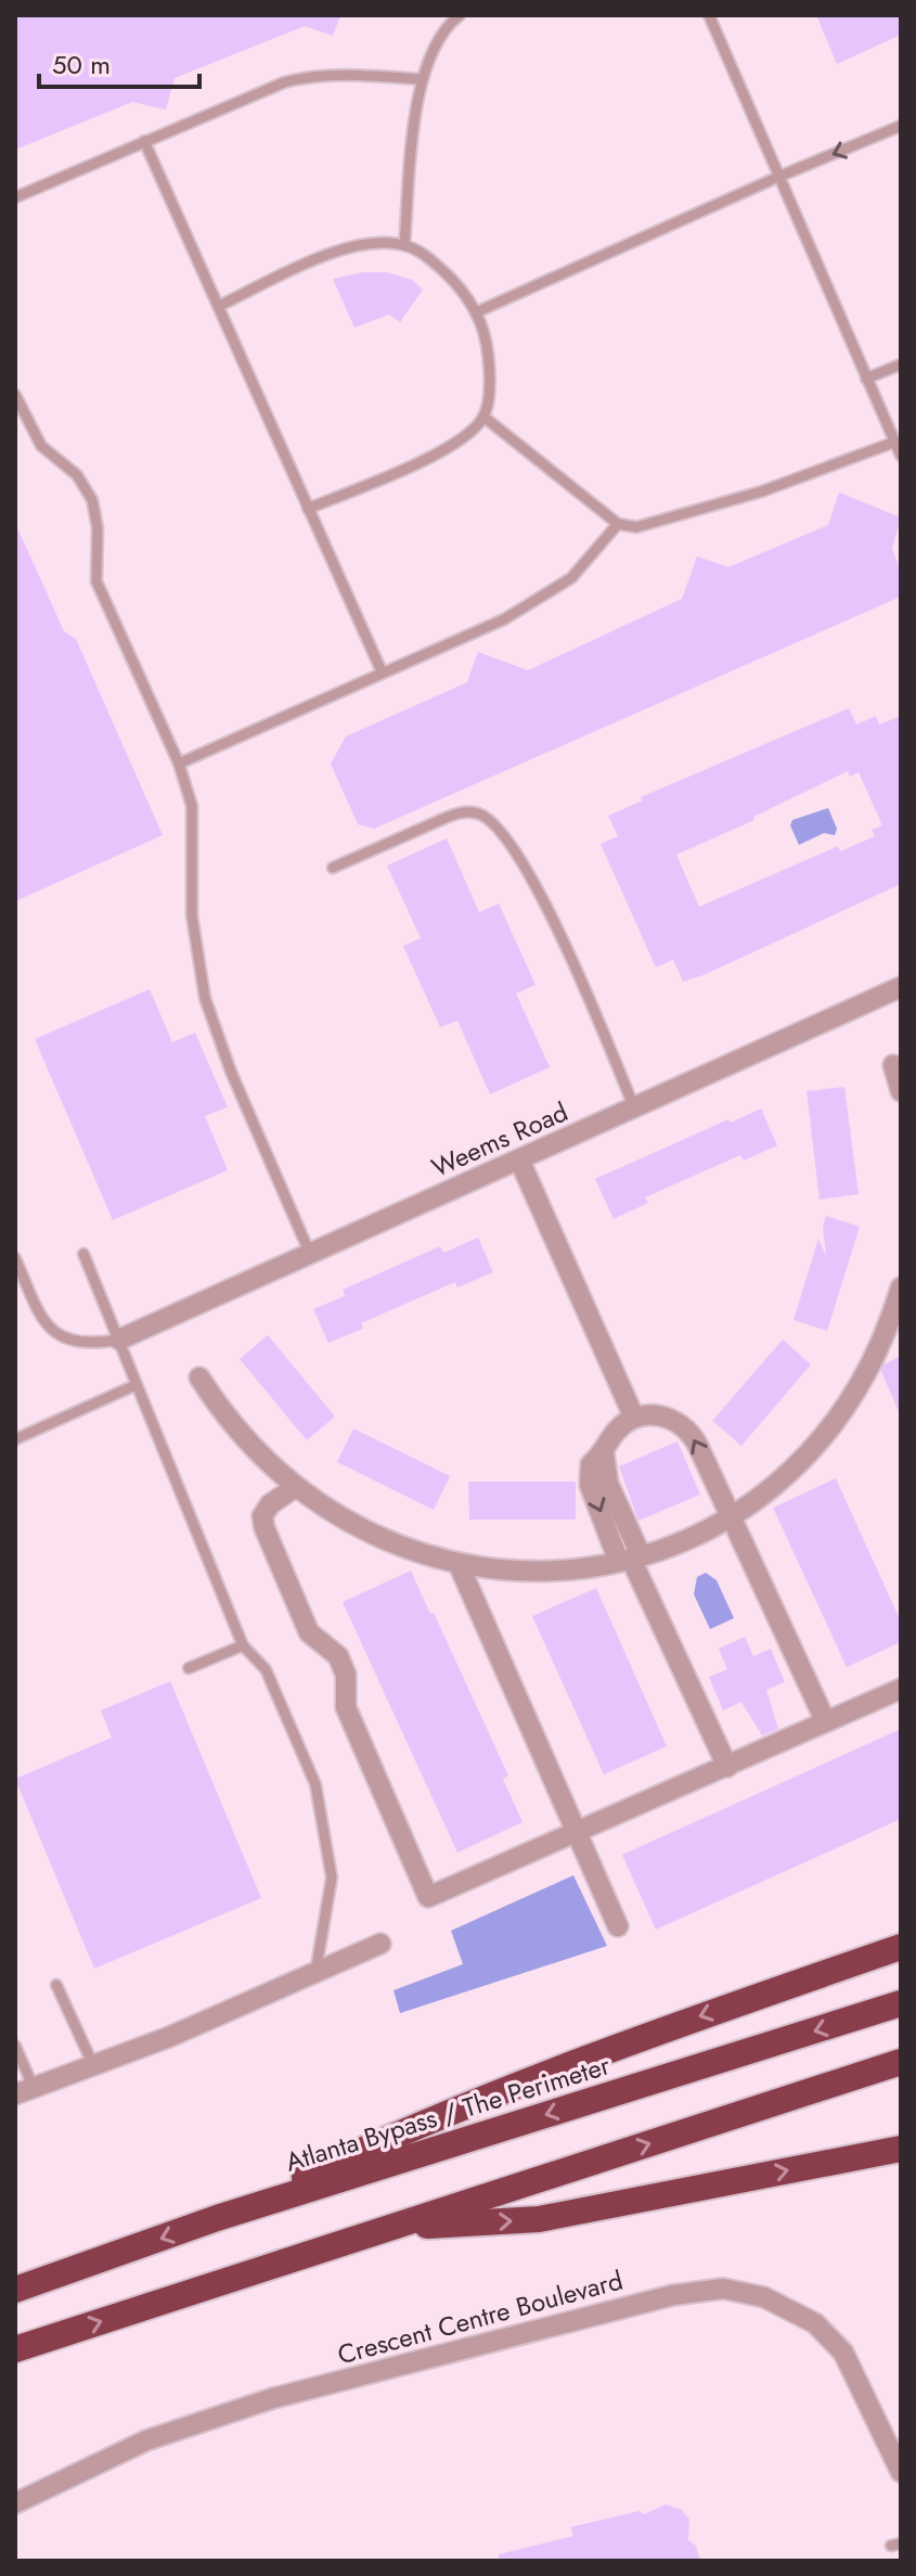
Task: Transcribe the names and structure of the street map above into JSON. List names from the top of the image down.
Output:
{
  "streets": {
    "highway": ["Atlanta Bypass / The Perimeter"],
    "street": ["Weems Road", "Crescent Centre Boulevard"]
  },
  "scale_bar": "50 m"
}
